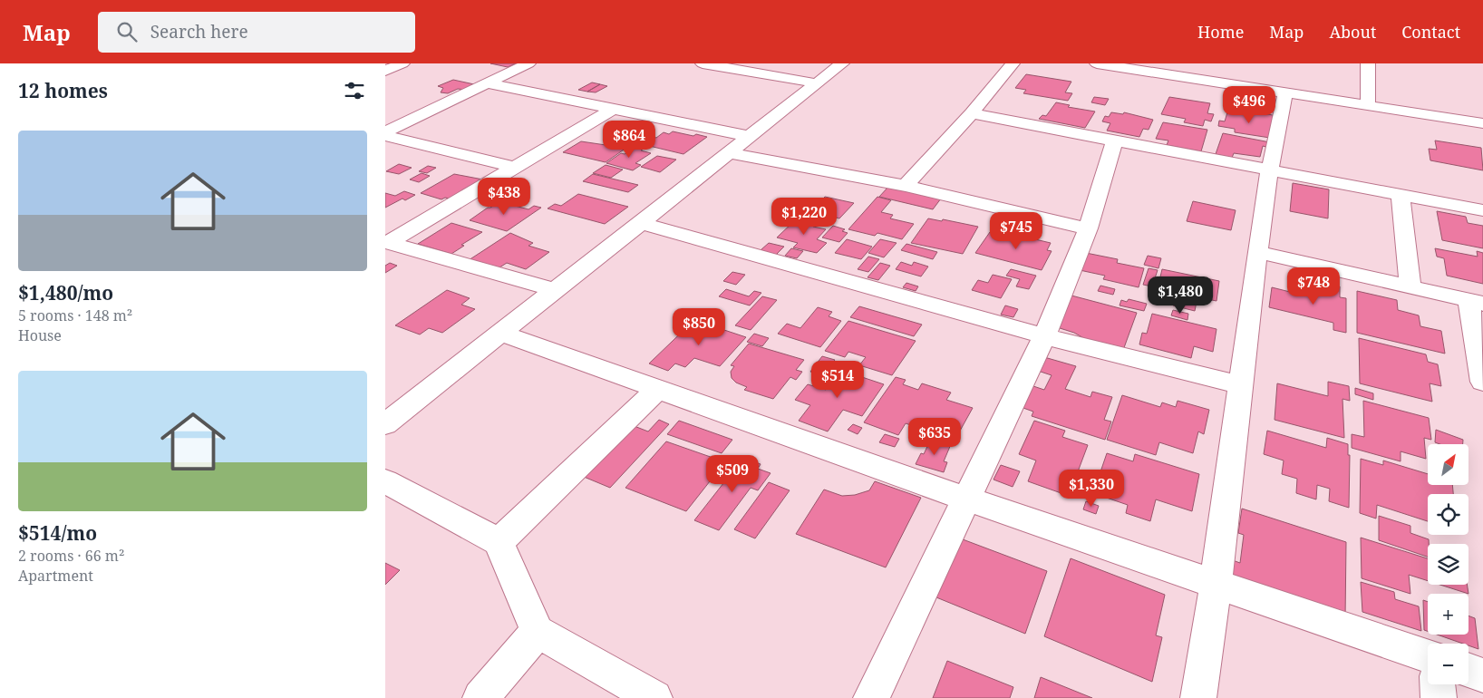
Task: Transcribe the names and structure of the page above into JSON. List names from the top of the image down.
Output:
{
  "north": "top right",
  "page": {
    "header": "Map",
    "search": "Search here",
    "nav": [
      "Home",
      "Map",
      "About",
      "Contact"
    ],
    "heading": "12 homes",
    "price": [
      "$496",
      "$864",
      "$438",
      "$1,220",
      "$745",
      "$748",
      "$1,480",
      "$850",
      "$514",
      "$635",
      "$509",
      "$1,330"
    ],
    "list": [
      {
        "name": "$1,480/mo",
        "note": "5 rooms · 148 m² · House"
      },
      {
        "name": "$514/mo",
        "note": "2 rooms · 66 m² · Apartment"
      }
    ],
    "map_buttons": ["+", "−"]
  }
}
